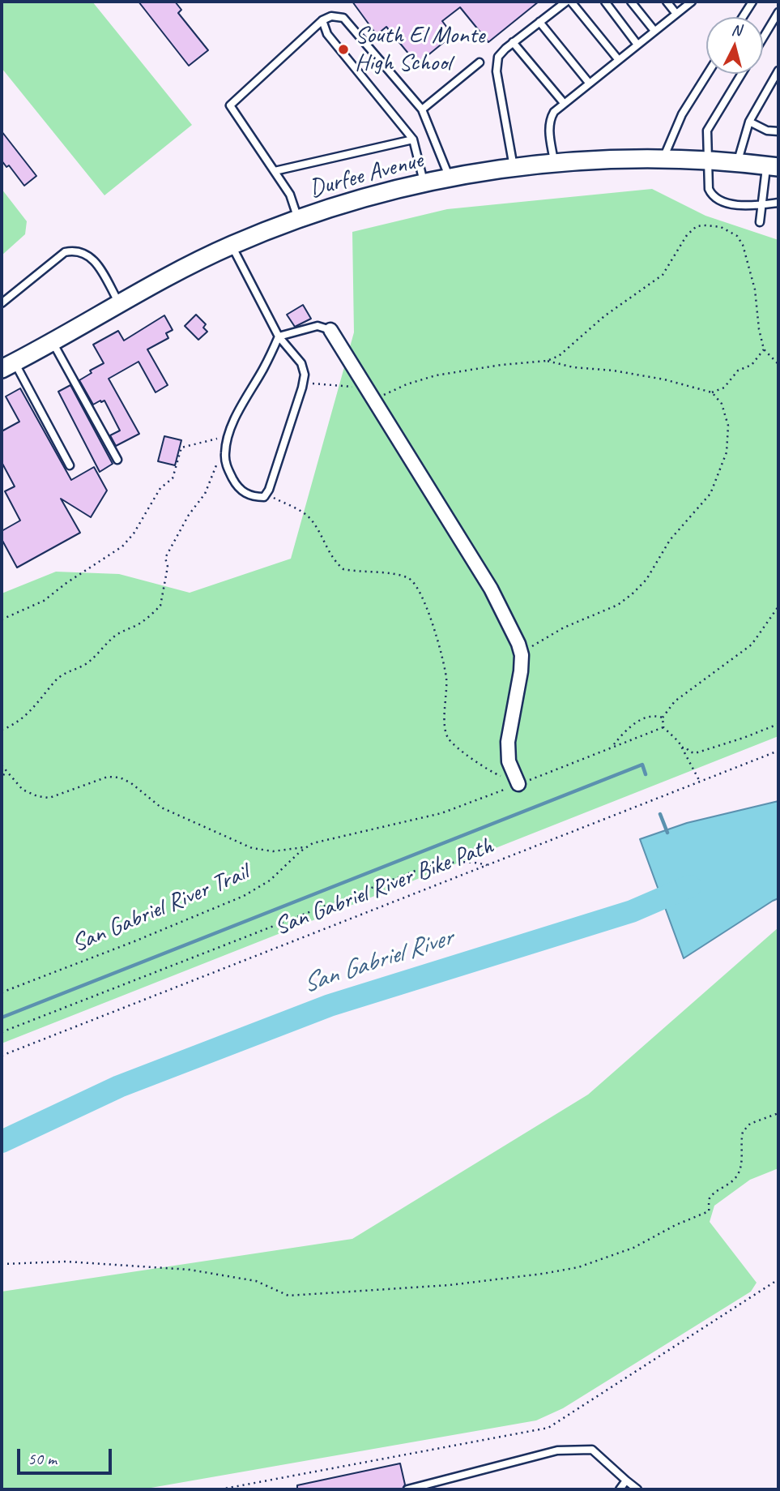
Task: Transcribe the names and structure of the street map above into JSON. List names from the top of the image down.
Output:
{
  "streets": {
    "main road": ["Durfee Avenue"],
    "path": ["San Gabriel River Bike Path", "San Gabriel River Trail"]
  },
  "water": ["San Gabriel River"],
  "places": ["South El Monte High School"],
  "scale_bar": "50 m",
  "north": "top"
}
